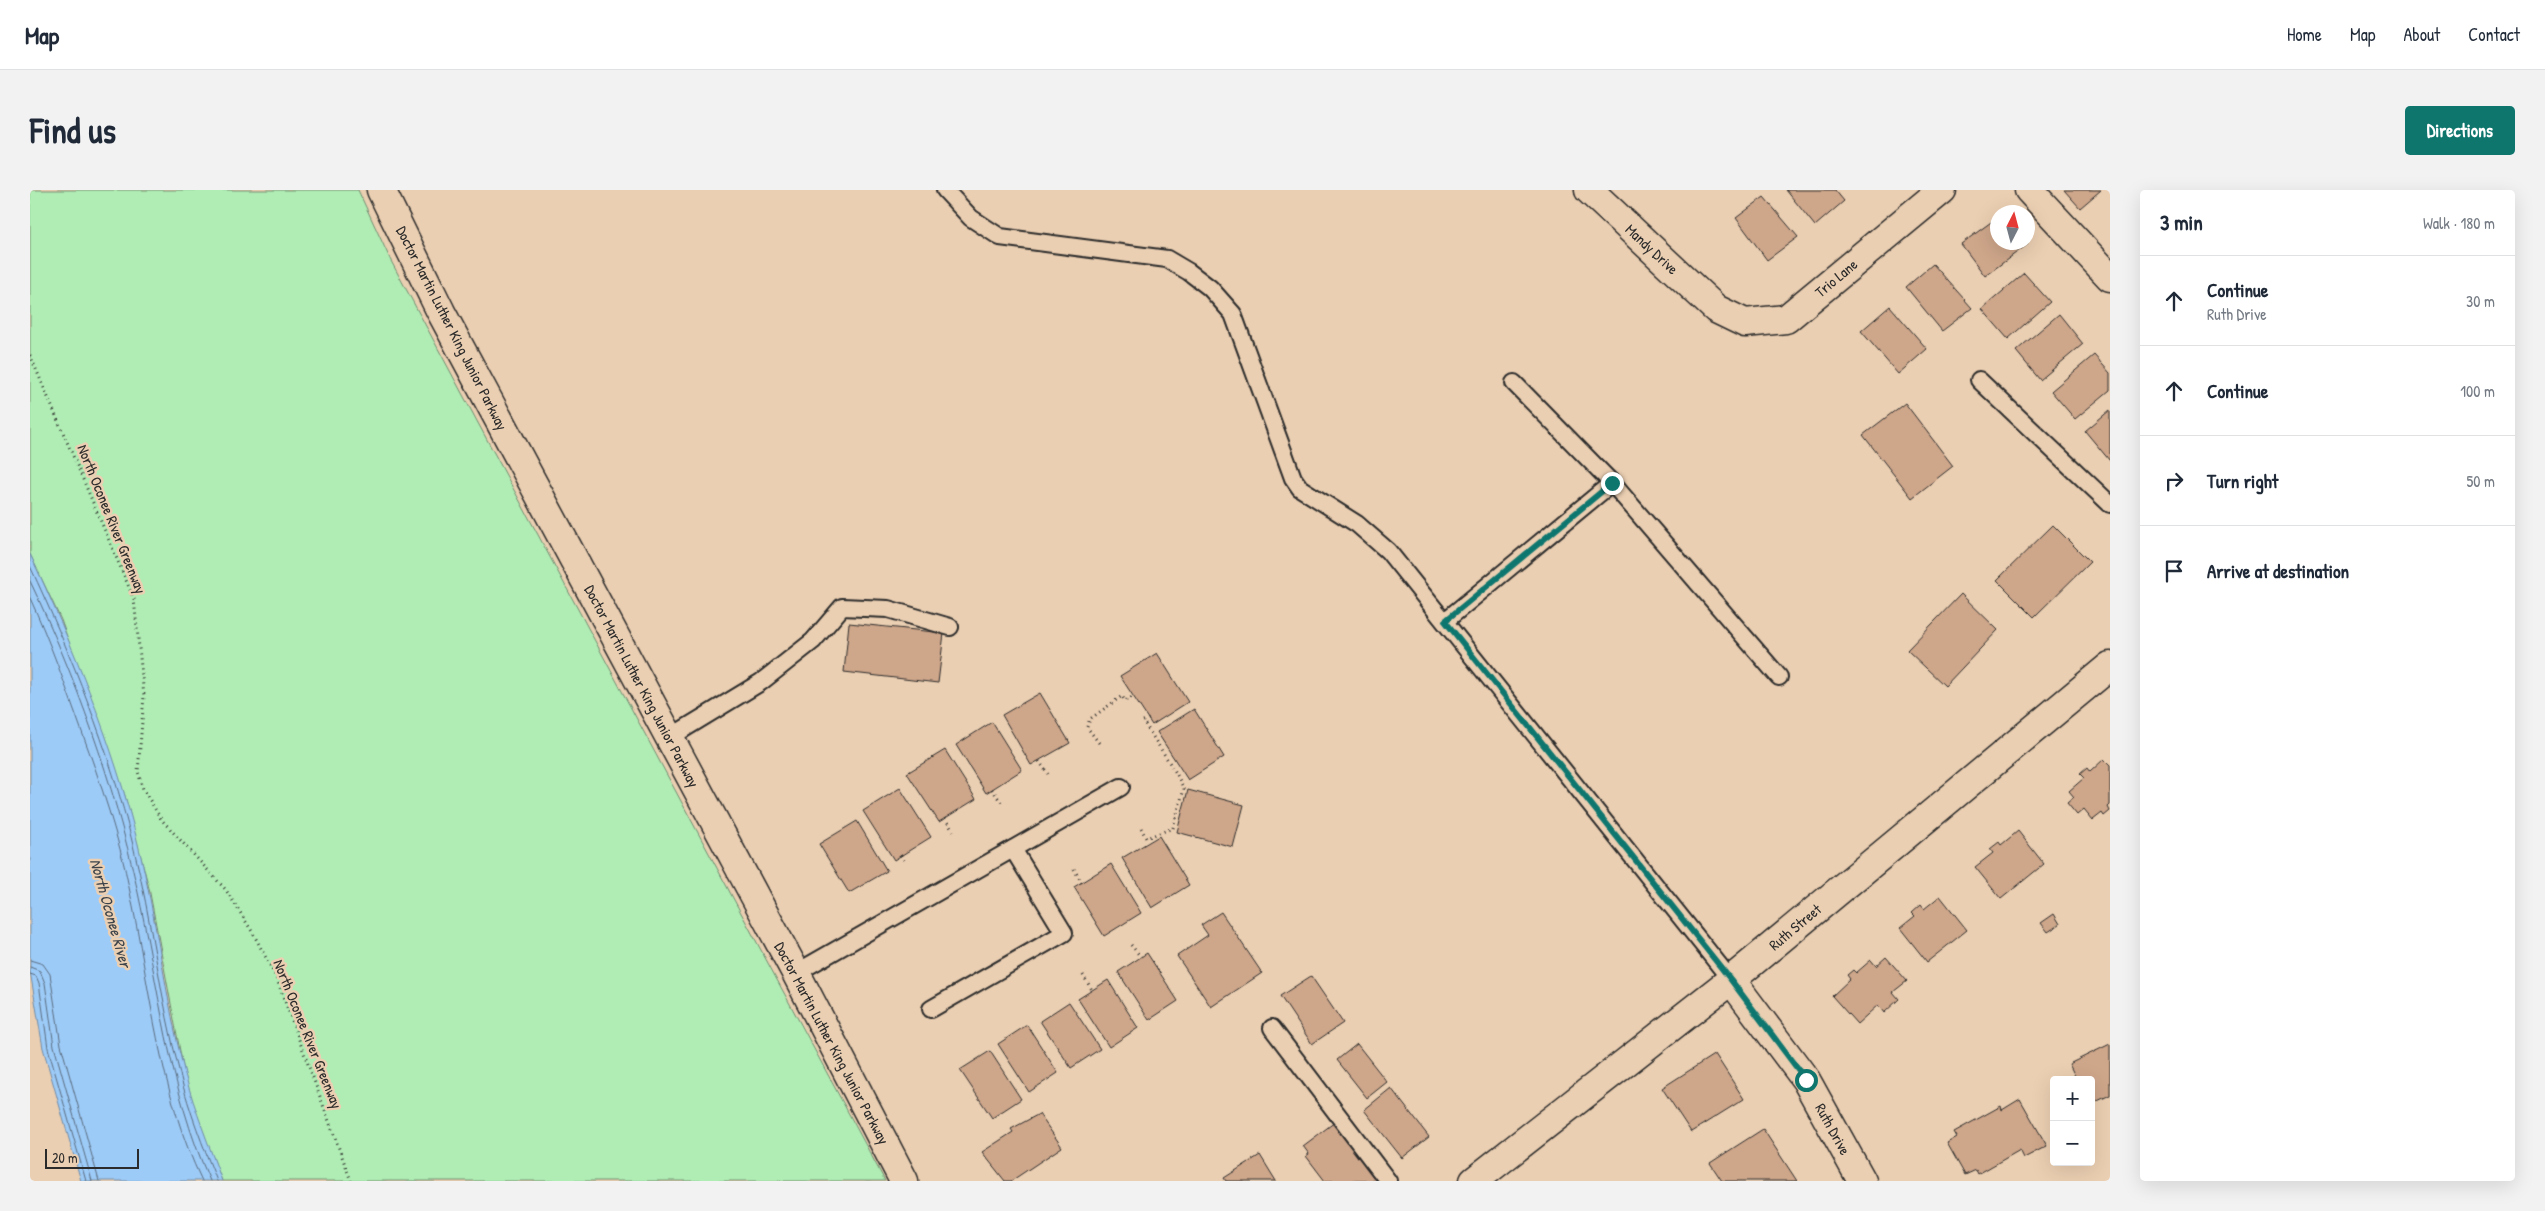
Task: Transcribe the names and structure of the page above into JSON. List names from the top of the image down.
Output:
{
  "streets": {
    "street": [
      "Mandy Drive",
      "Trio Lane",
      "Doctor Martin Luther King Junior Parkway",
      "Ruth Street",
      "Ruth Drive"
    ],
    "path": ["North Oconee River Greenway"]
  },
  "crossings": [
    ["Mandy Drive", "Trio Lane"],
    ["Ruth Street", "Ruth Drive"]
  ],
  "water": ["North Oconee River"],
  "scale_bar": "20 m",
  "north": "top",
  "page": {
    "header": "Map",
    "nav": [
      "Home",
      "Map",
      "About",
      "Contact"
    ],
    "buttons": "Directions",
    "title": "Find us",
    "heading": ["3 min", "Walk · 180 m"],
    "list": [
      ["Continue", "Ruth Drive", "30 m"],
      ["Continue", "100 m"],
      ["Turn right", "50 m"],
      "Arrive at destination"
    ],
    "map_buttons": ["+", "−"],
    "scale": "20 m"
  }
}
